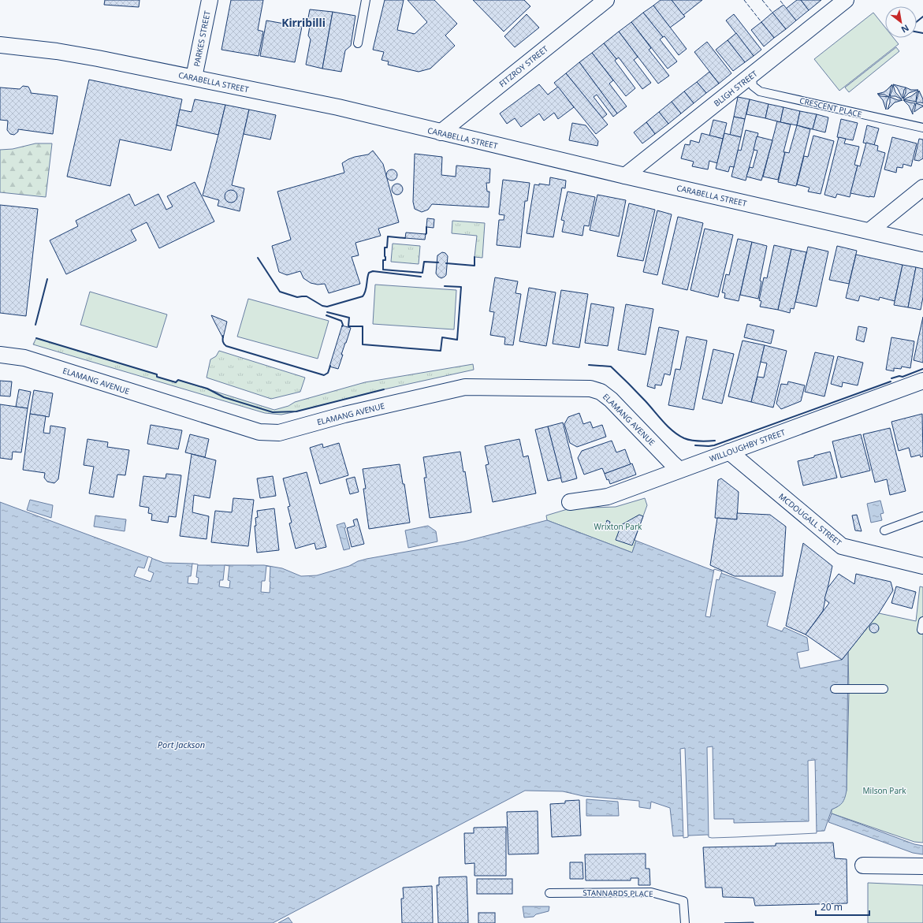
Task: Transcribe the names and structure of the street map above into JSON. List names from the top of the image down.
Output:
{
  "streets": {
    "street": [
      "PARKES STREET",
      "FITZROY STREET",
      "CARABELLA STREET",
      "BLIGH STREET",
      "ELAMANG AVENUE",
      "WILLOUGHBY STREET",
      "MCDOUGALL STREET"
    ],
    "lane": ["CRESCENT PLACE", "STANNARDS PLACE"]
  },
  "crossings": [
    ["PARKES STREET", "CARABELLA STREET"],
    ["FITZROY STREET", "CARABELLA STREET"],
    ["CARABELLA STREET", "BLIGH STREET"],
    ["BLIGH STREET", "CRESCENT PLACE"],
    ["ELAMANG AVENUE", "WILLOUGHBY STREET"],
    ["WILLOUGHBY STREET", "MCDOUGALL STREET"]
  ],
  "districts": ["Kirribilli"],
  "water": ["Port Jackson"],
  "parks": ["Wrixton Park", "Milson Park"],
  "scale_bar": "20 m",
  "north": "bottom right"
}
